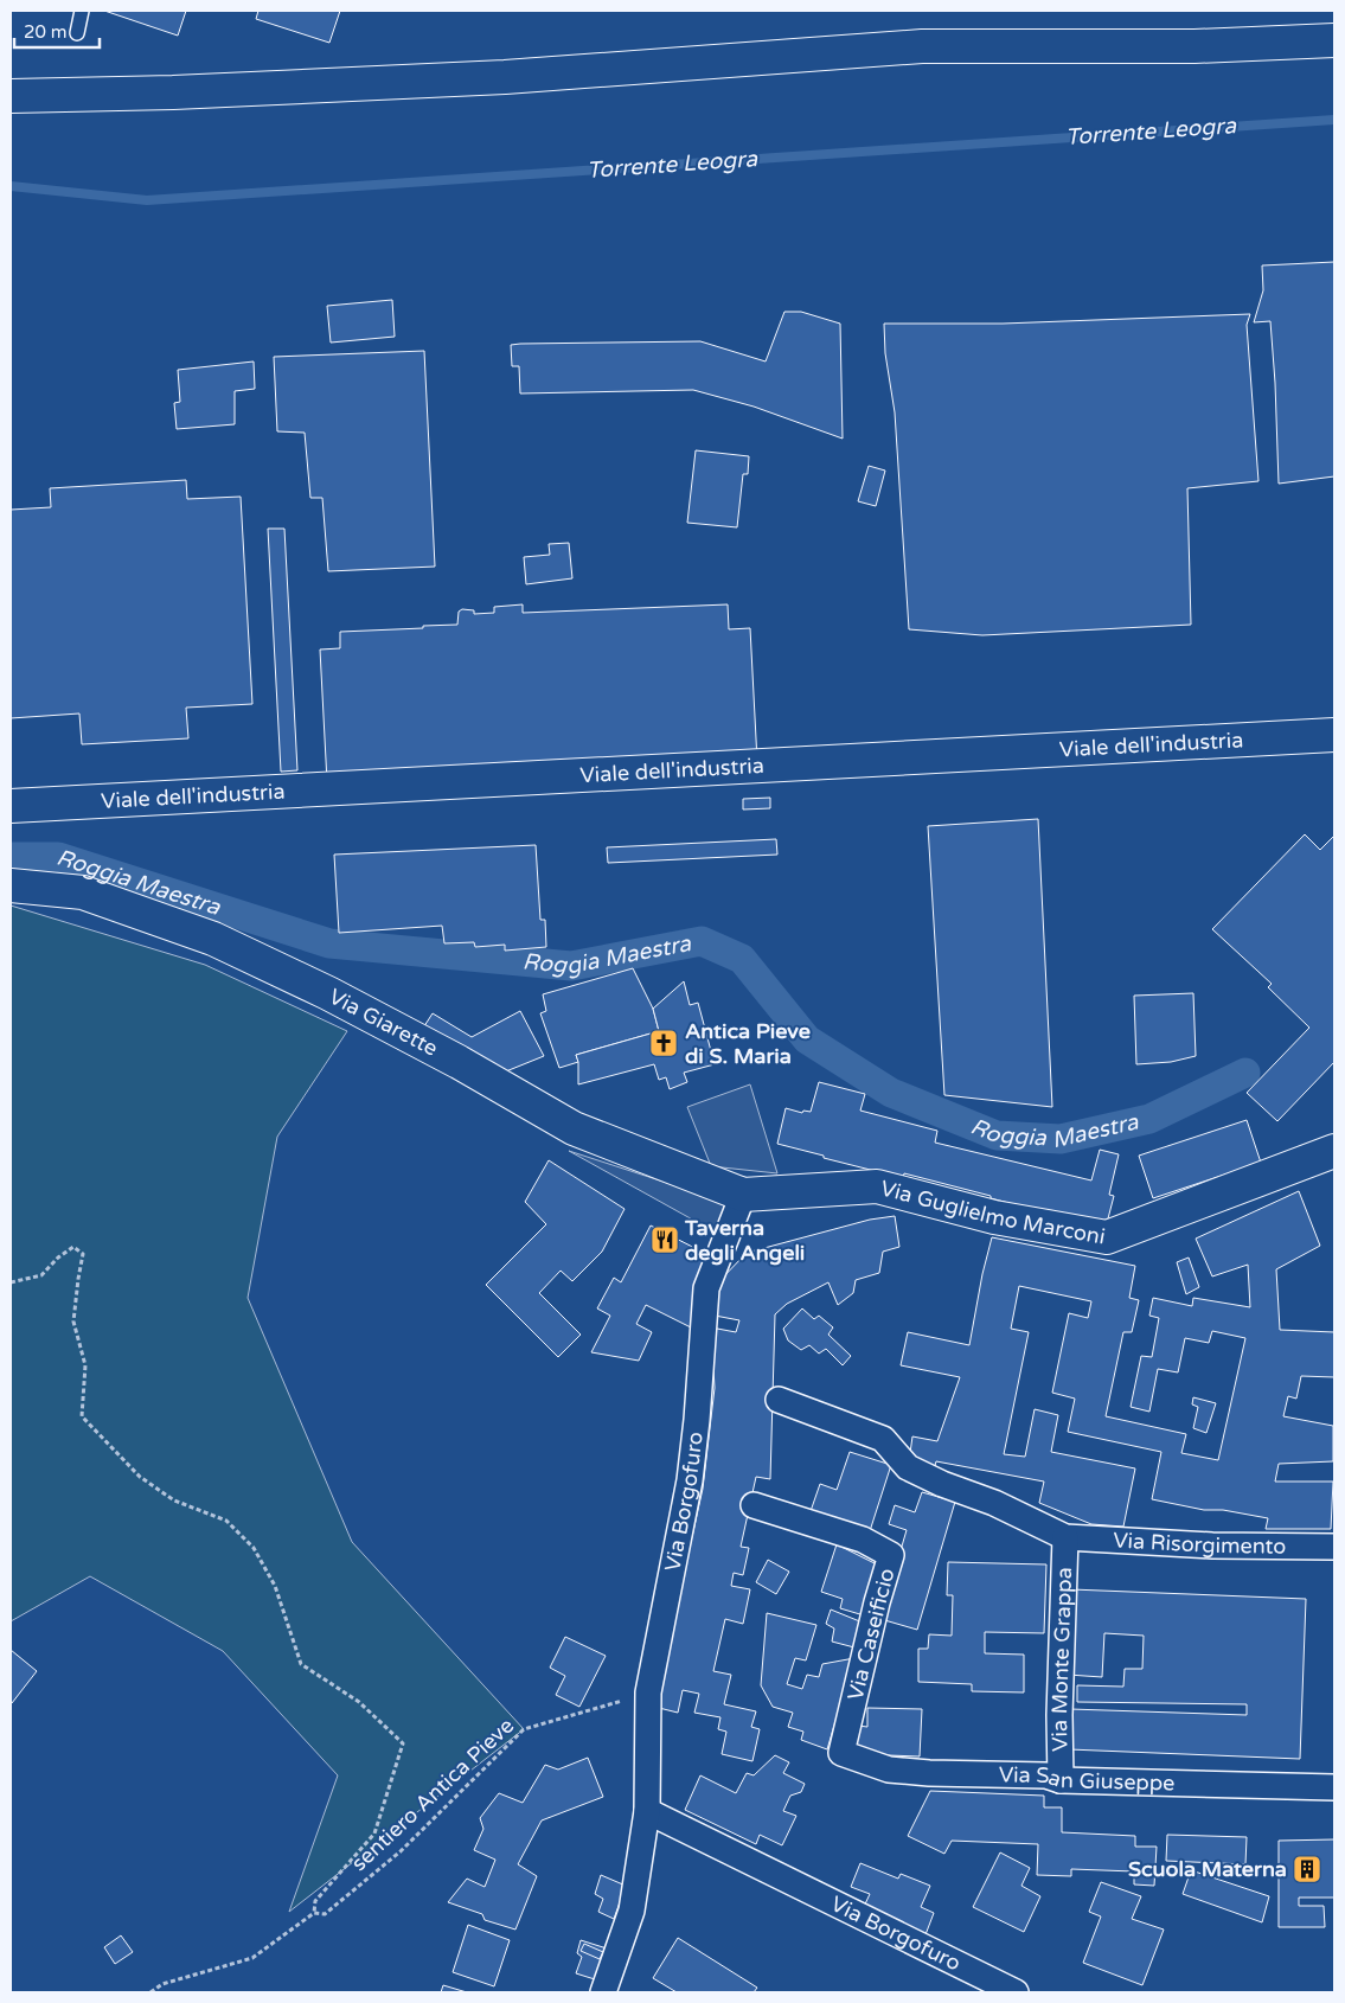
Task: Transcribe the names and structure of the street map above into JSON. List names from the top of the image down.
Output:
{
  "streets": {
    "street": [
      "Viale dell'industria",
      "Via Giarette",
      "Via Guglielmo Marconi",
      "Via Borgofuro",
      "Via Risorgimento",
      "Via Caseificio",
      "Via Monte Grappa",
      "Via San Giuseppe"
    ],
    "path": ["sentiero Antica Pieve"]
  },
  "crossings": [
    ["Via Giarette", "Via Guglielmo Marconi"],
    ["Via Giarette", "Via Borgofuro"],
    ["Via Guglielmo Marconi", "Via Borgofuro"],
    ["Via Borgofuro", "sentiero Antica Pieve"],
    ["Via Risorgimento", "Via Monte Grappa"],
    ["Via Caseificio", "Via San Giuseppe"],
    ["Via Monte Grappa", "Via San Giuseppe"]
  ],
  "water": ["Torrente Leogra", "Roggia Maestra"],
  "places": {
    "church": ["Antica Pieve di S. Maria"],
    "restaurant": ["Taverna degli Angeli"],
    "building": ["Scuola Materna"]
  },
  "scale_bar": "20 m"
}
